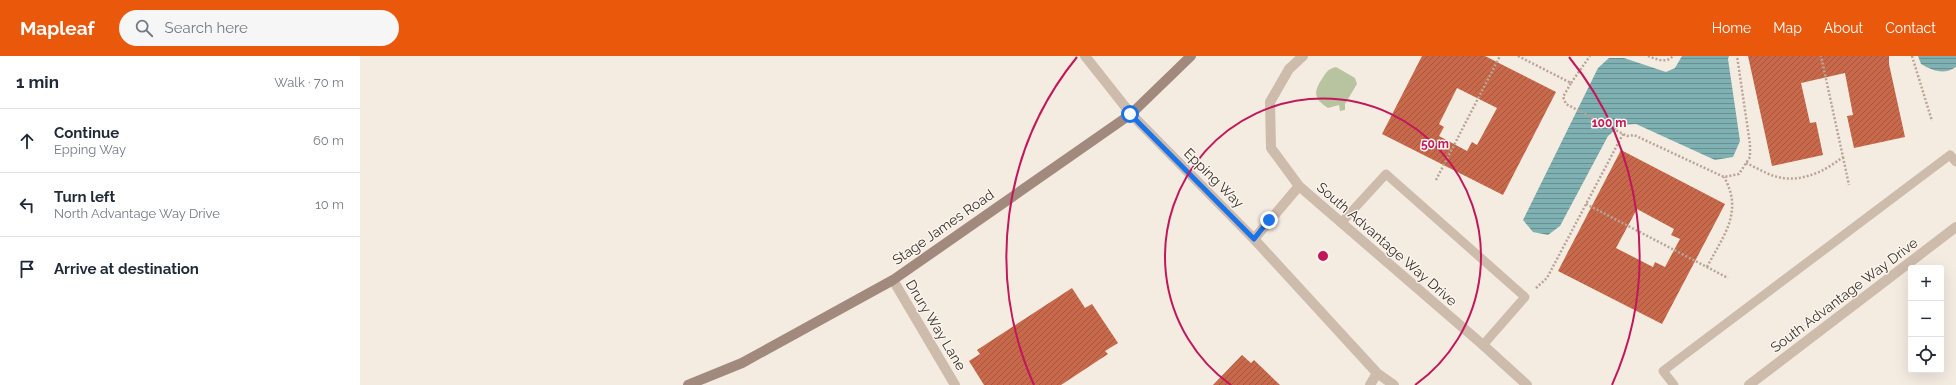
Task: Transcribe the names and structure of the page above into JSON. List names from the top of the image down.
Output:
{
  "streets": {
    "main road": ["Stage James Road"],
    "street": ["Epping Way", "South Advantage Way Drive", "Drury Way Lane"]
  },
  "crossings": [
    ["Epping Way", "Stage James Road"],
    ["Stage James Road", "Drury Way Lane"]
  ],
  "page": {
    "header": "Mapleaf",
    "search": "Search here",
    "nav": [
      "Home",
      "Map",
      "About",
      "Contact"
    ],
    "heading": ["1 min", "Walk · 70 m"],
    "list": [
      ["Continue", "Epping Way", "60 m"],
      ["Turn left", "North Advantage Way Drive", "10 m"],
      "Arrive at destination"
    ],
    "map_buttons": ["+", "−"]
  },
  "rings": ["100 m", "50 m"]
}
